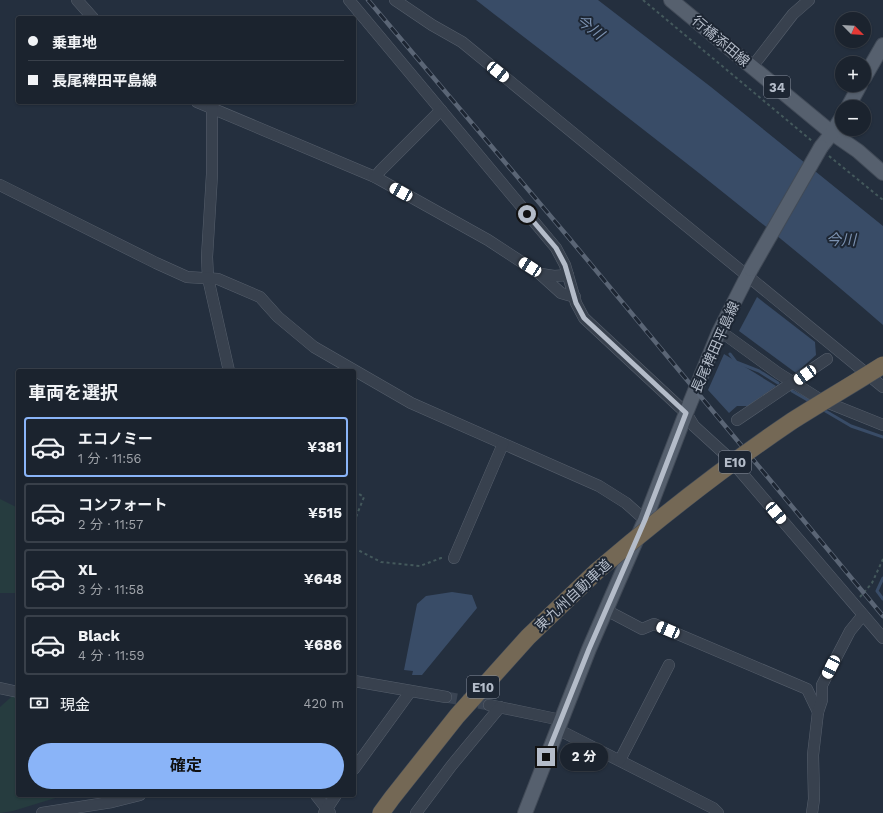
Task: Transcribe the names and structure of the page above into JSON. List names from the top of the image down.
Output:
{
  "streets": {
    "highway": ["E10", "東九州自動車道"],
    "main road": ["行橋添田線", "34", "長尾稗田平島線"]
  },
  "crossings": [
    ["行橋添田線", "長尾稗田平島線"]
  ],
  "water": ["今川"],
  "north": "bottom right",
  "page": {
    "map_buttons": ["+", "−"],
    "banner": ["乗車地", "長尾稗田平島線"],
    "heading": "車両を選択",
    "list": [
      {
        "name": "エコノミー",
        "note": "1 分 · 11:56",
        "value": "¥381"
      },
      {
        "name": "コンフォート",
        "note": "2 分 · 11:57",
        "value": "¥515"
      },
      {
        "name": "XL",
        "note": "3 分 · 11:58",
        "value": "¥648"
      },
      {
        "name": "Black",
        "note": "4 分 · 11:59",
        "value": "¥686"
      }
    ],
    "pay": ["現金", "420 m"],
    "buttons": "確定",
    "bubble": "2 分"
  }
}
